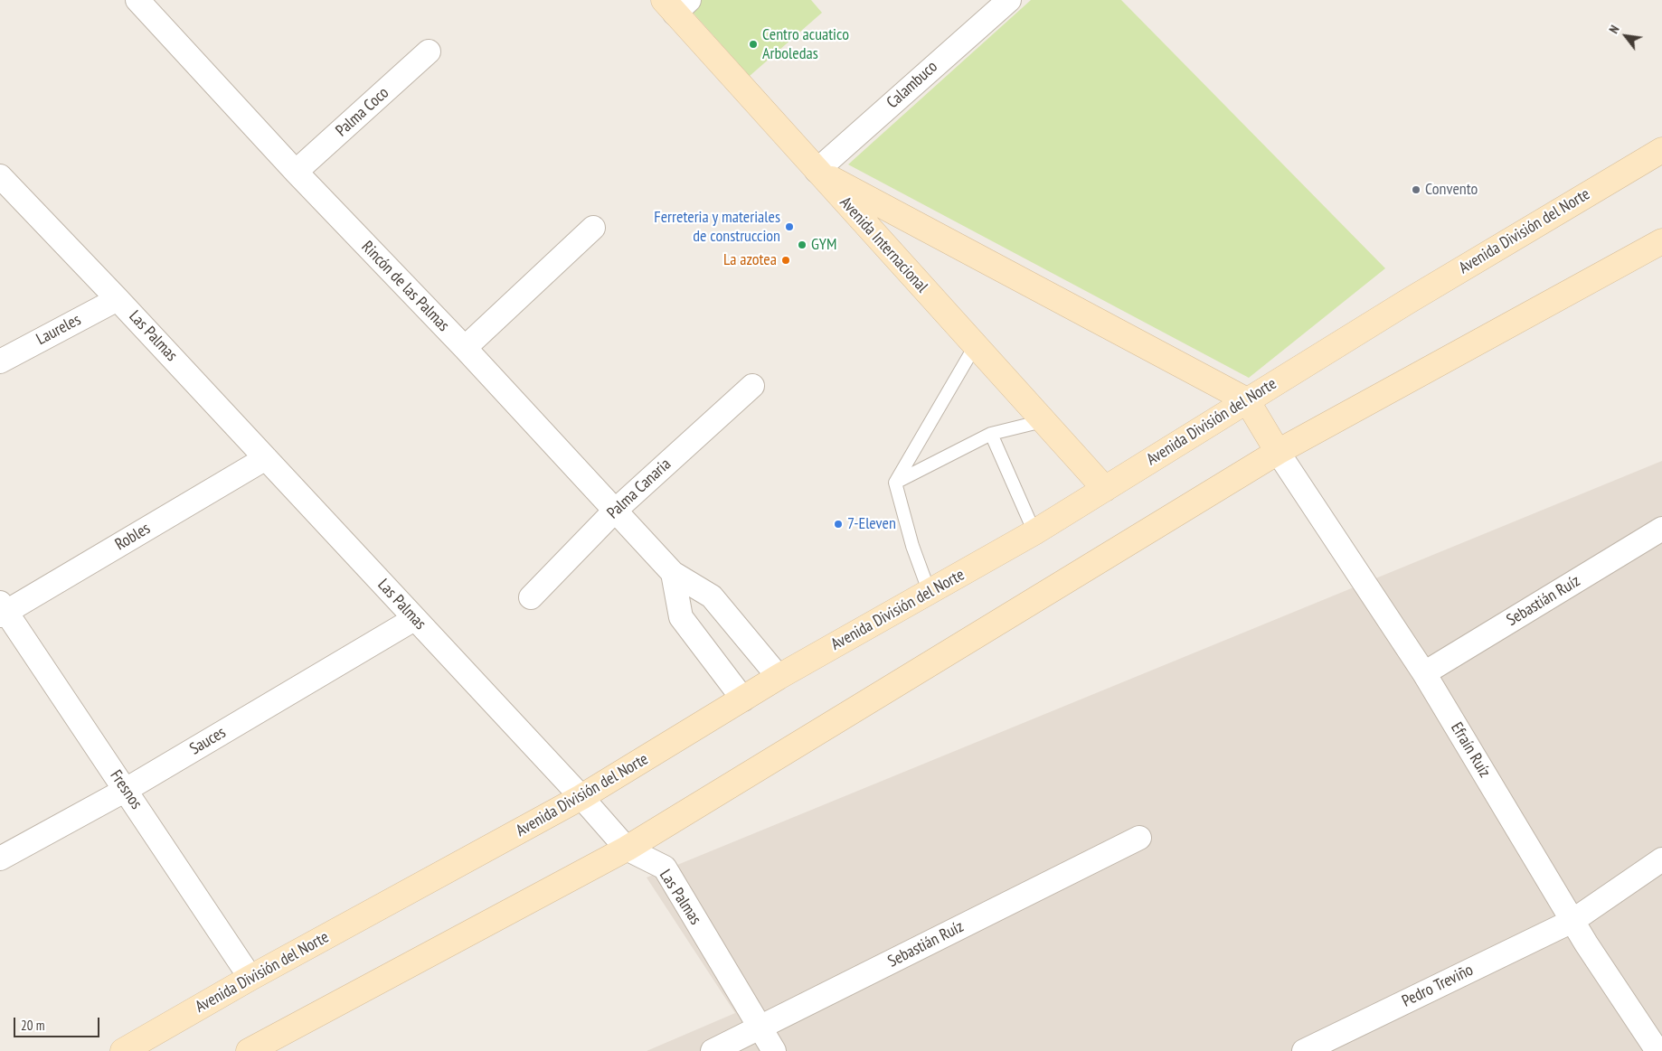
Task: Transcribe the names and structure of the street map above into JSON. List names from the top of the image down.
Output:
{
  "streets": {
    "main road": ["Avenida División del Norte", "Avenida Internacional"],
    "street": [
      "Calambuco",
      "Palma Coco",
      "Rincón de las Palmas",
      "Laureles",
      "Las Palmas",
      "Palma Canaria",
      "Robles",
      "Sebastián Ruíz",
      "Sauces",
      "Efraín Ruíz",
      "Fresnos",
      "Pedro Treviño"
    ]
  },
  "crossings": [
    ["Calambuco", "Avenida Internacional"],
    ["Palma Coco", "Rincón de las Palmas"],
    ["Avenida División del Norte", "Avenida Internacional"],
    ["Avenida División del Norte", "Rincón de las Palmas"],
    ["Avenida División del Norte", "Las Palmas"],
    ["Avenida División del Norte", "Fresnos"],
    ["Rincón de las Palmas", "Palma Canaria"],
    ["Laureles", "Las Palmas"],
    ["Las Palmas", "Robles"],
    ["Las Palmas", "Sebastián Ruíz"],
    ["Las Palmas", "Sauces"],
    ["Robles", "Fresnos"],
    ["Sebastián Ruíz", "Efraín Ruíz"],
    ["Sauces", "Fresnos"],
    ["Efraín Ruíz", "Pedro Treviño"]
  ],
  "places": [
    "Centro acuatico Arboledas",
    "Convento",
    "Ferreteria y materiales de construccion",
    "GYM",
    "La azotea",
    "7-Eleven"
  ],
  "scale_bar": "20 m",
  "north": "top left"
}
